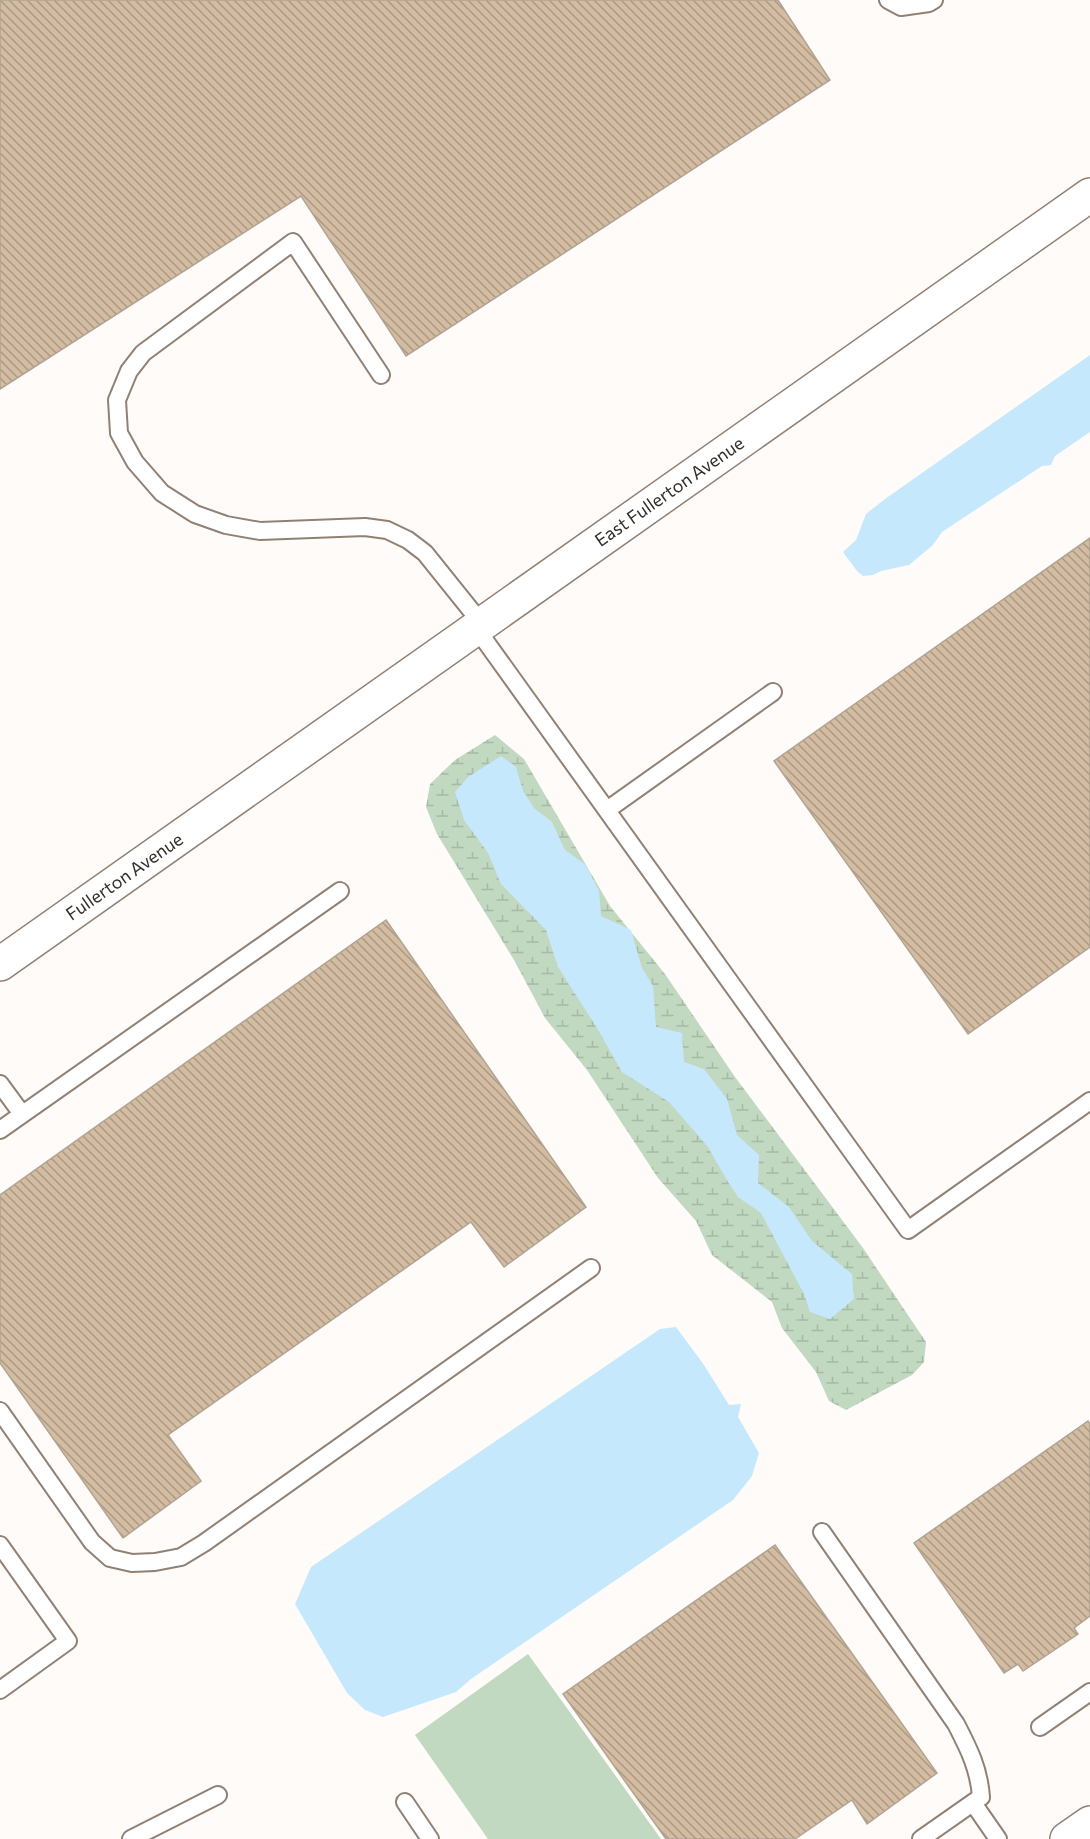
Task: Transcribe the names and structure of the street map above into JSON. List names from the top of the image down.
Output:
{
  "streets": {
    "street": ["East Fullerton Avenue", "Fullerton Avenue"]
  },
  "crossings": [
    ["East Fullerton Avenue", "Fullerton Avenue"]
  ]
}
